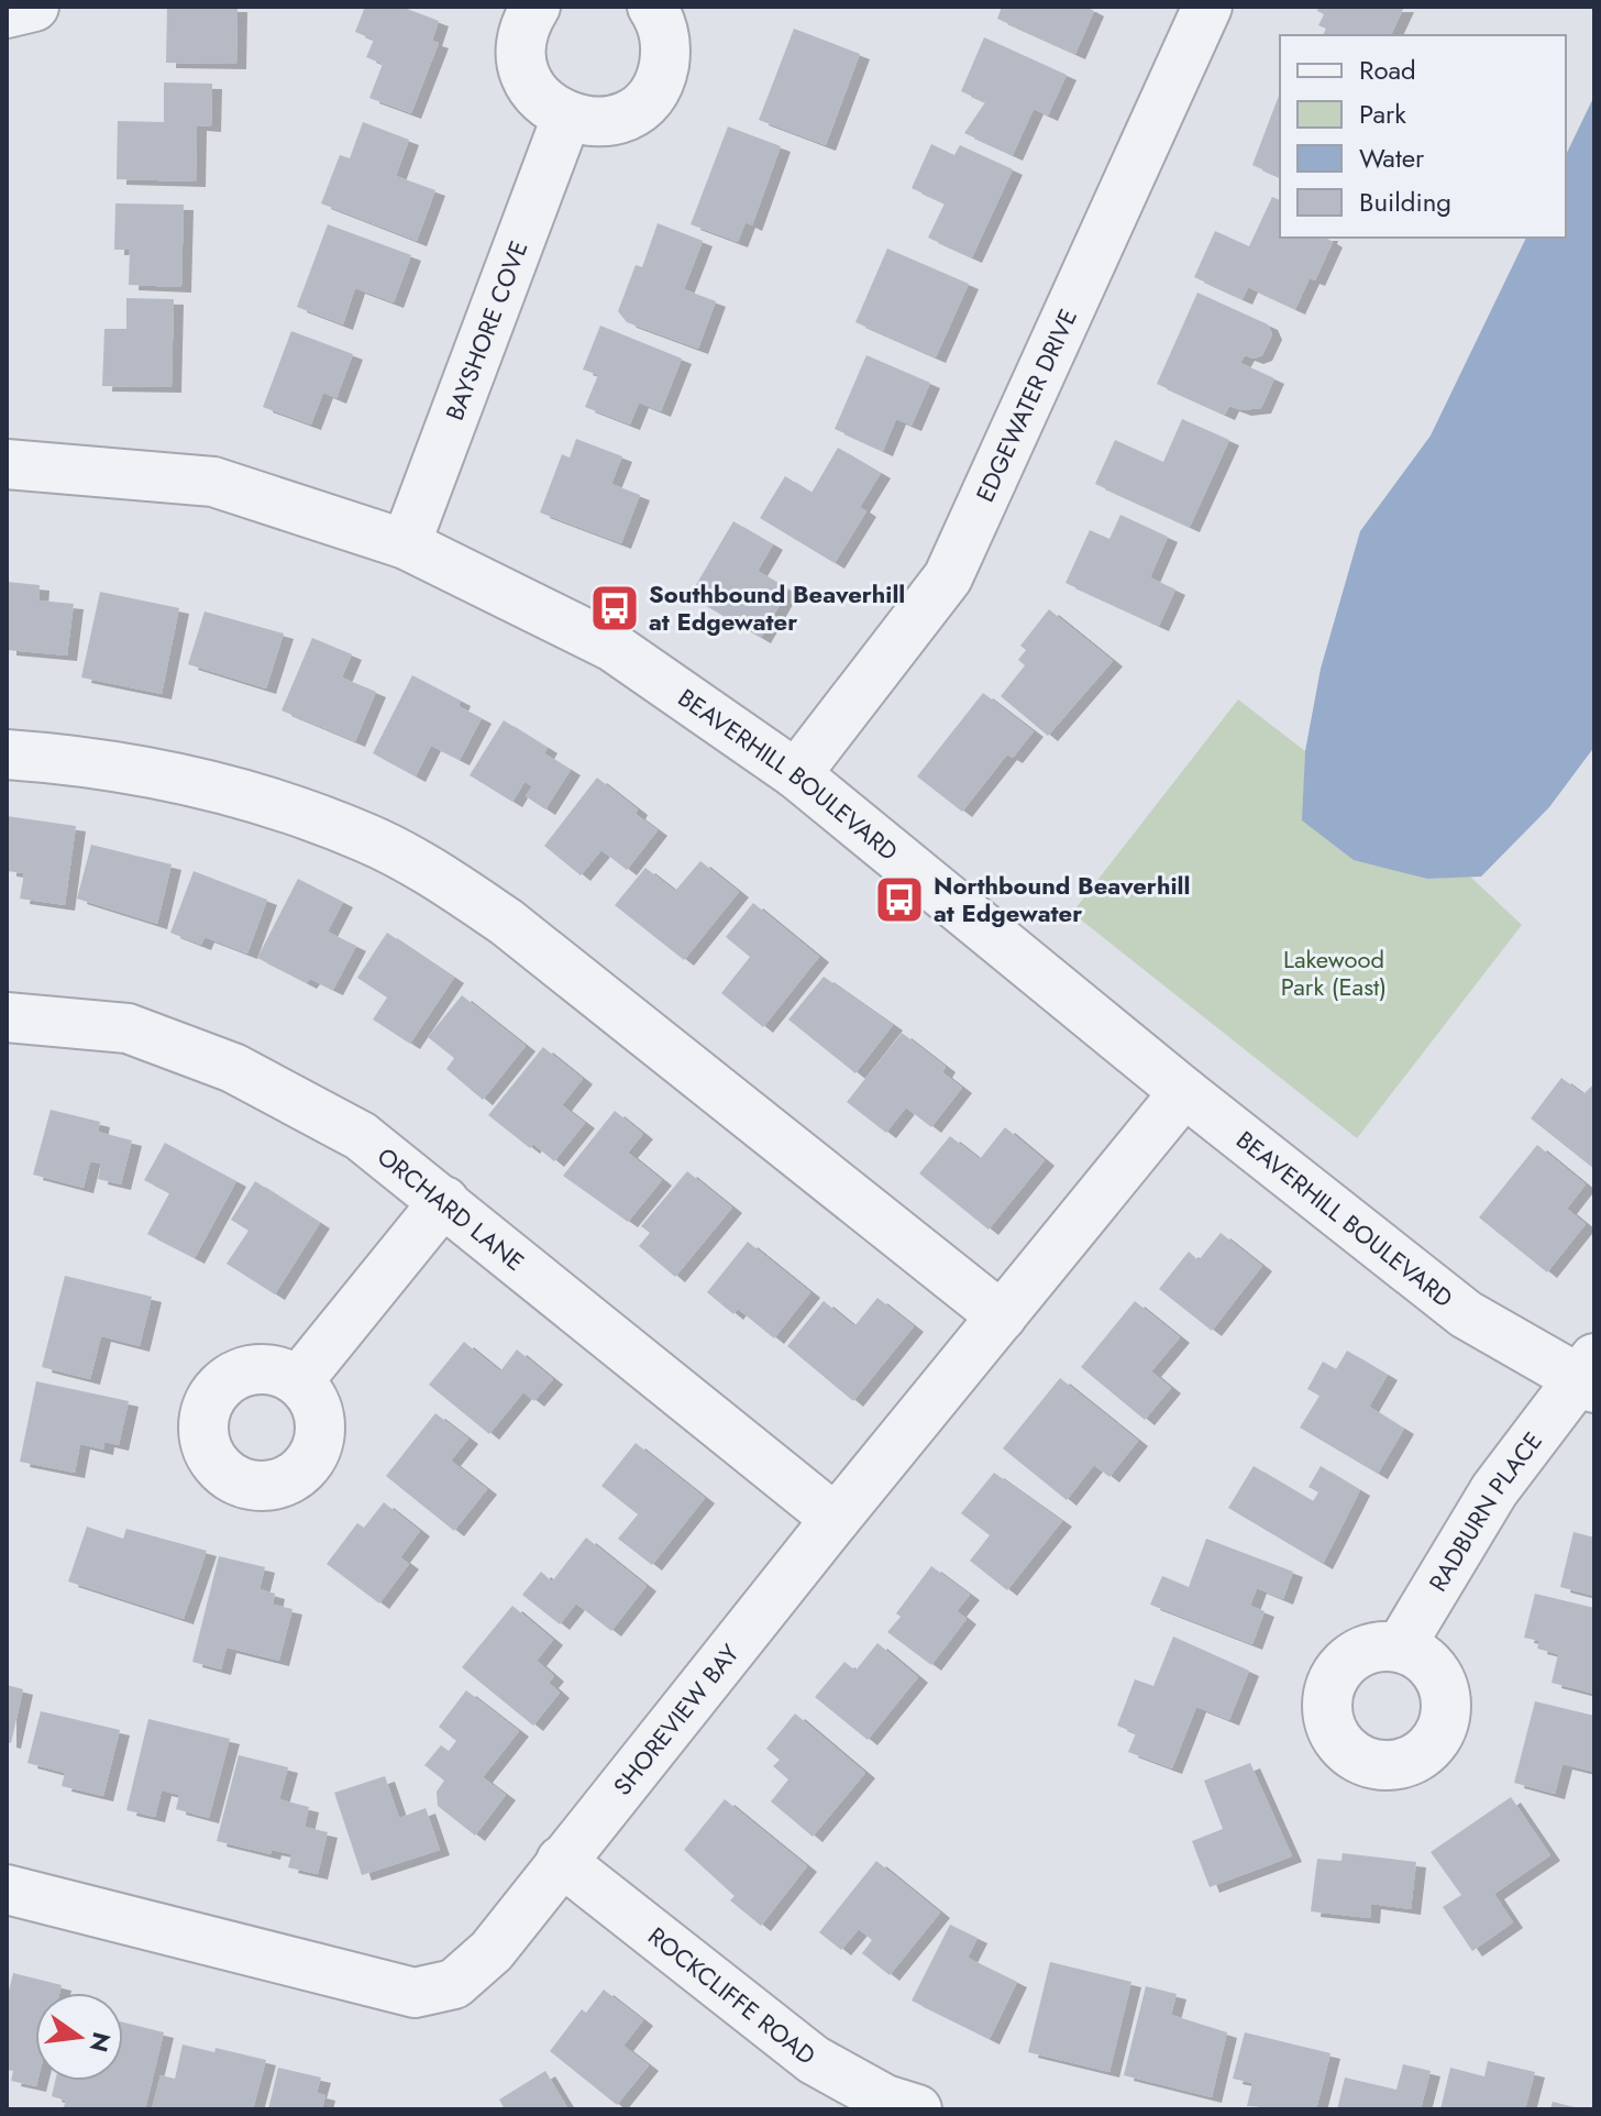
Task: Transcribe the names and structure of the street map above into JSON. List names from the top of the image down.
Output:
{
  "streets": {
    "street": [
      "BAYSHORE COVE",
      "EDGEWATER DRIVE",
      "BEAVERHILL BOULEVARD",
      "ORCHARD LANE",
      "RADBURN PLACE",
      "SHOREVIEW BAY",
      "ROCKCLIFFE ROAD"
    ]
  },
  "crossings": [
    ["BAYSHORE COVE", "BEAVERHILL BOULEVARD"],
    ["EDGEWATER DRIVE", "BEAVERHILL BOULEVARD"],
    ["BEAVERHILL BOULEVARD", "RADBURN PLACE"],
    ["BEAVERHILL BOULEVARD", "SHOREVIEW BAY"],
    ["ORCHARD LANE", "SHOREVIEW BAY"],
    ["SHOREVIEW BAY", "ROCKCLIFFE ROAD"]
  ],
  "parks": ["Lakewood Park (East)"],
  "places": {
    "bus stop": ["Southbound Beaverhill at Edgewater", "Northbound Beaverhill at Edgewater"]
  },
  "legend": [
    "Road",
    "Park",
    "Water",
    "Building"
  ],
  "north": "right"
}
